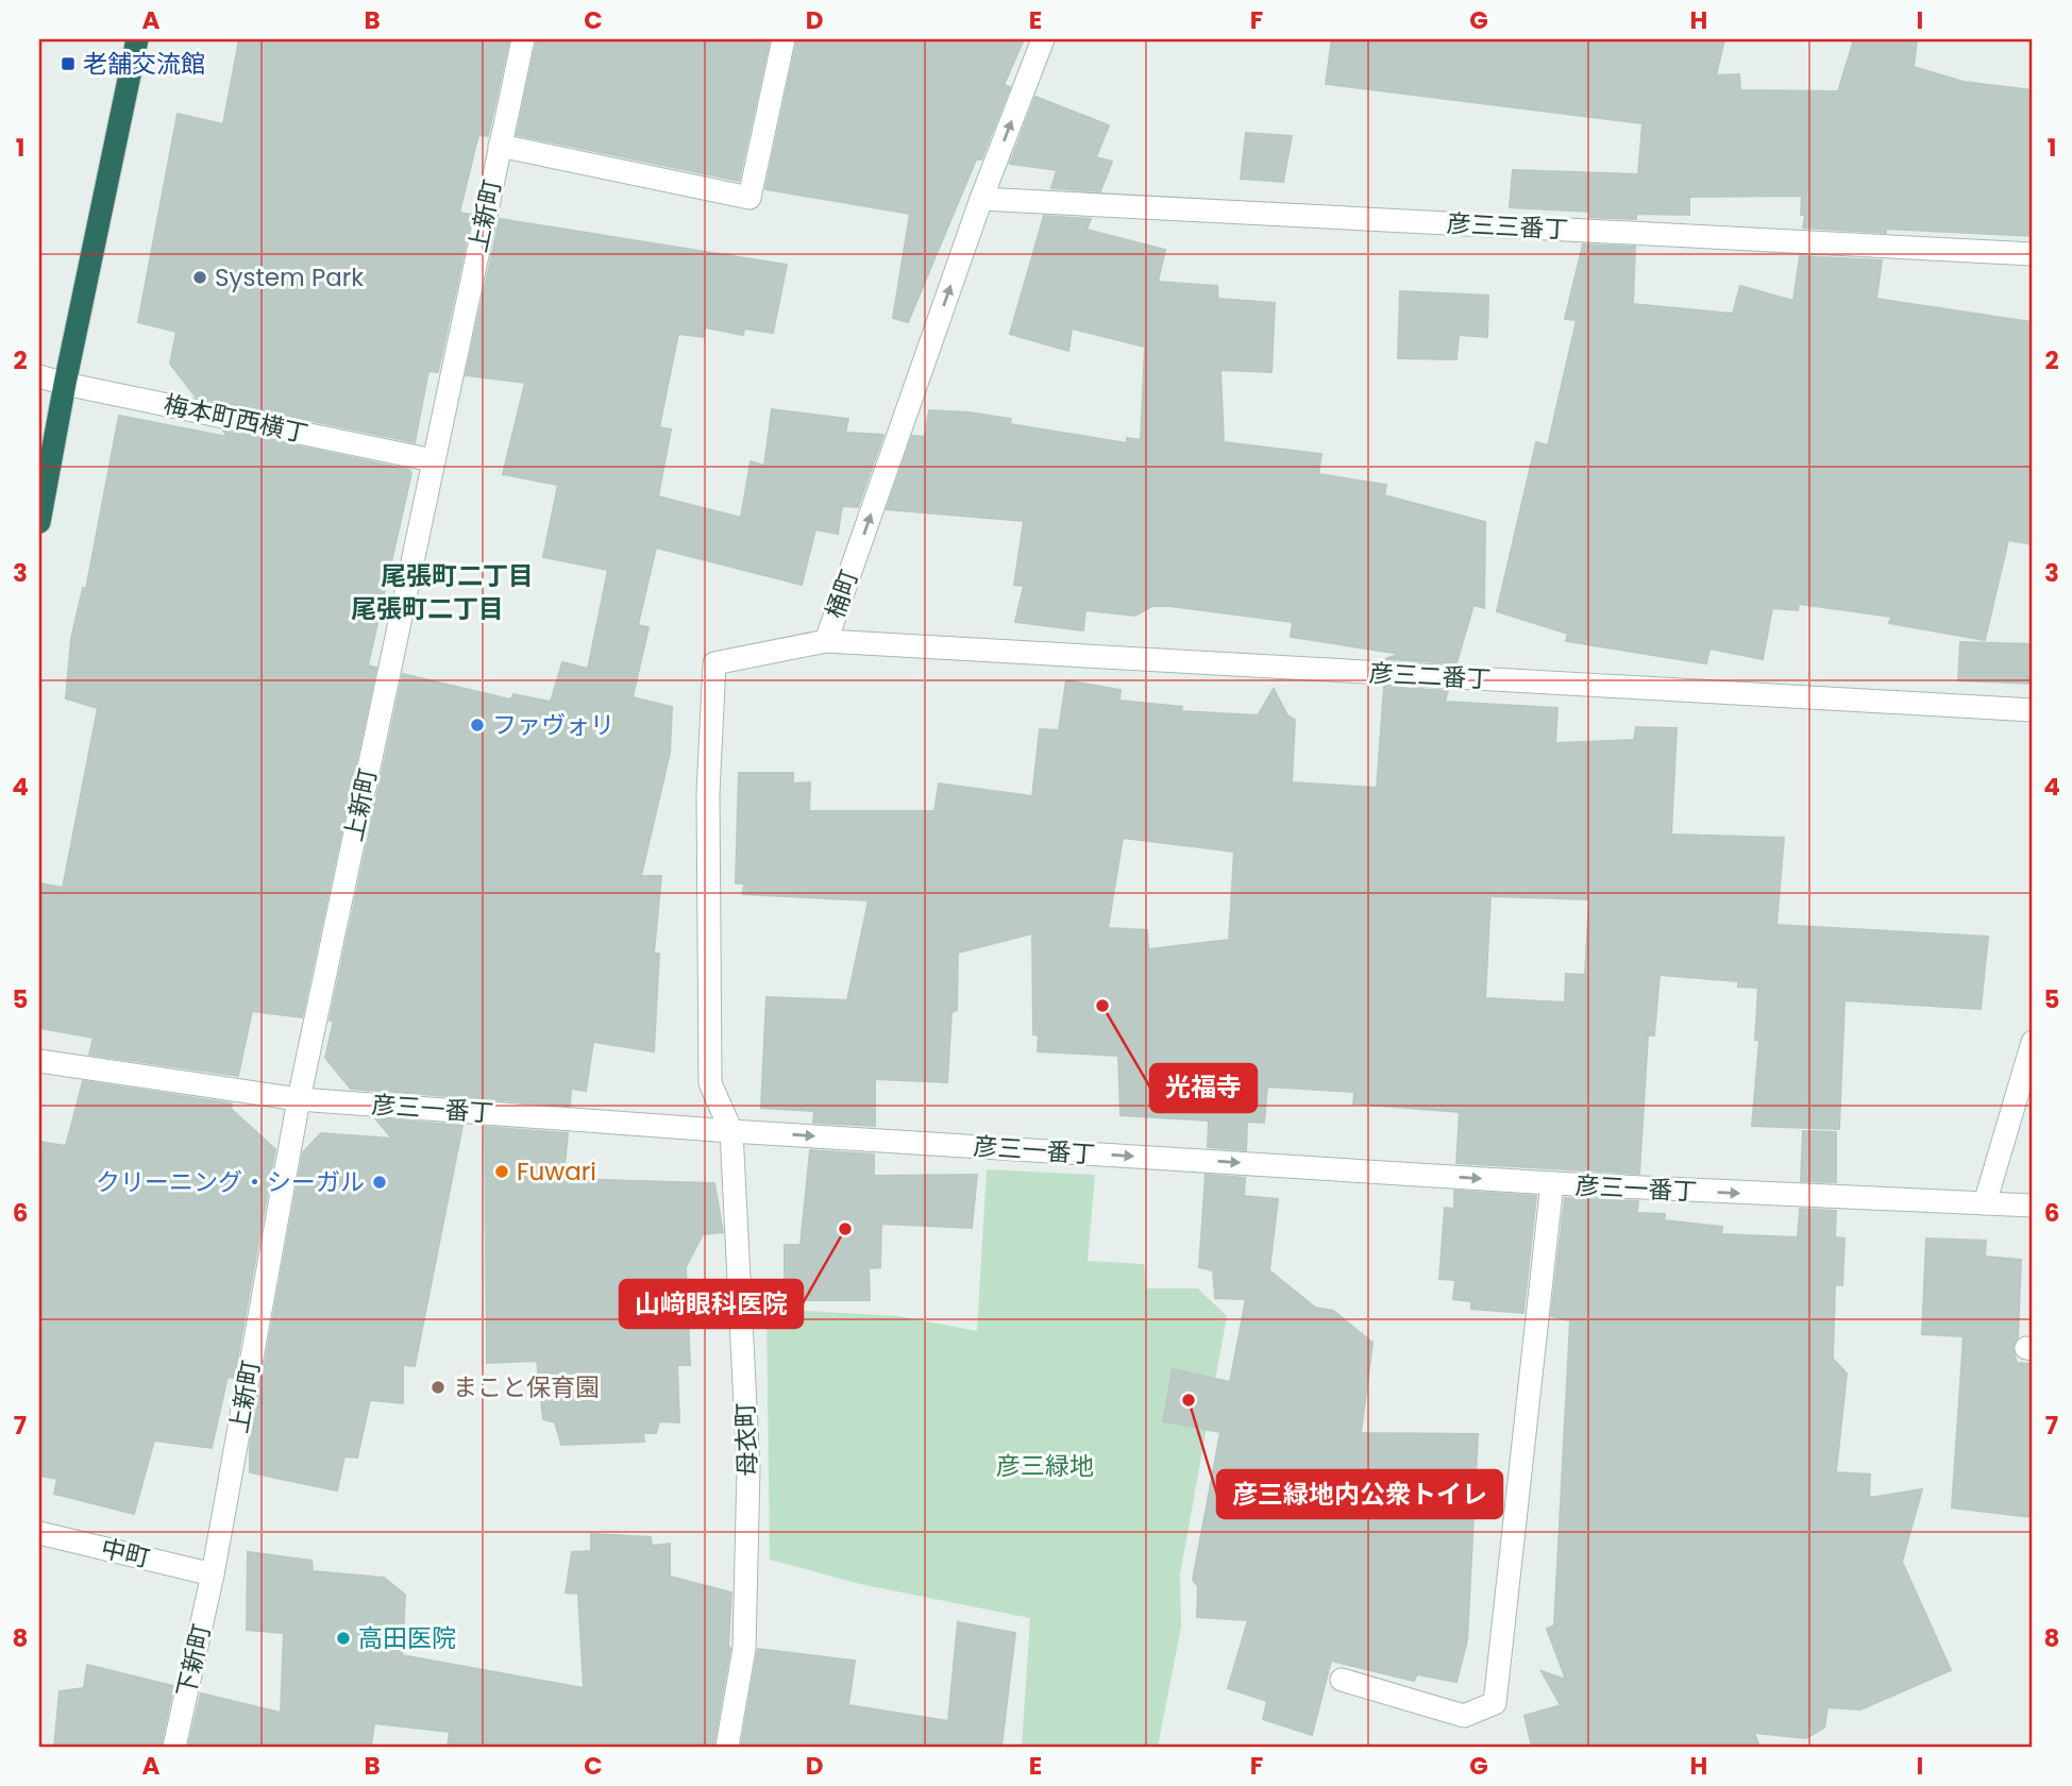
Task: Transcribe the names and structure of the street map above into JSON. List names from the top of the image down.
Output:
{
  "streets": {
    "street": [
      "上新町",
      "彦三三番丁",
      "梅本町西横丁",
      "桶町",
      "彦三二番丁",
      "彦三一番丁",
      "母衣町",
      "中町",
      "下新町"
    ]
  },
  "crossings": [
    ["上新町", "梅本町西横丁"],
    ["上新町", "彦三一番丁"],
    ["上新町", "中町"],
    ["上新町", "下新町"],
    ["彦三三番丁", "桶町"],
    ["桶町", "彦三二番丁"],
    ["桶町", "彦三一番丁"],
    ["桶町", "母衣町"],
    ["彦三一番丁", "母衣町"],
    ["中町", "下新町"]
  ],
  "one_way": ["桶町", "彦三一番丁"],
  "districts": ["尾張町二丁目", "尾張町二丁目"],
  "parks": ["彦三緑地"],
  "places": {
    "transit": ["老舗交流館"],
    "other": [
      "System Park",
      "ファヴォリ",
      "光福寺",
      "Fuwari",
      "クリーニング・シーガル",
      "山﨑眼科医院",
      "まこと保育園",
      "彦三緑地内公衆トイレ",
      "高田医院"
    ]
  },
  "grid": {
    "columns": [
      "A",
      "B",
      "C",
      "D",
      "E",
      "F",
      "G",
      "H",
      "I"
    ],
    "rows": [
      "1",
      "2",
      "3",
      "4",
      "5",
      "6",
      "7",
      "8"
    ]
  }
}
